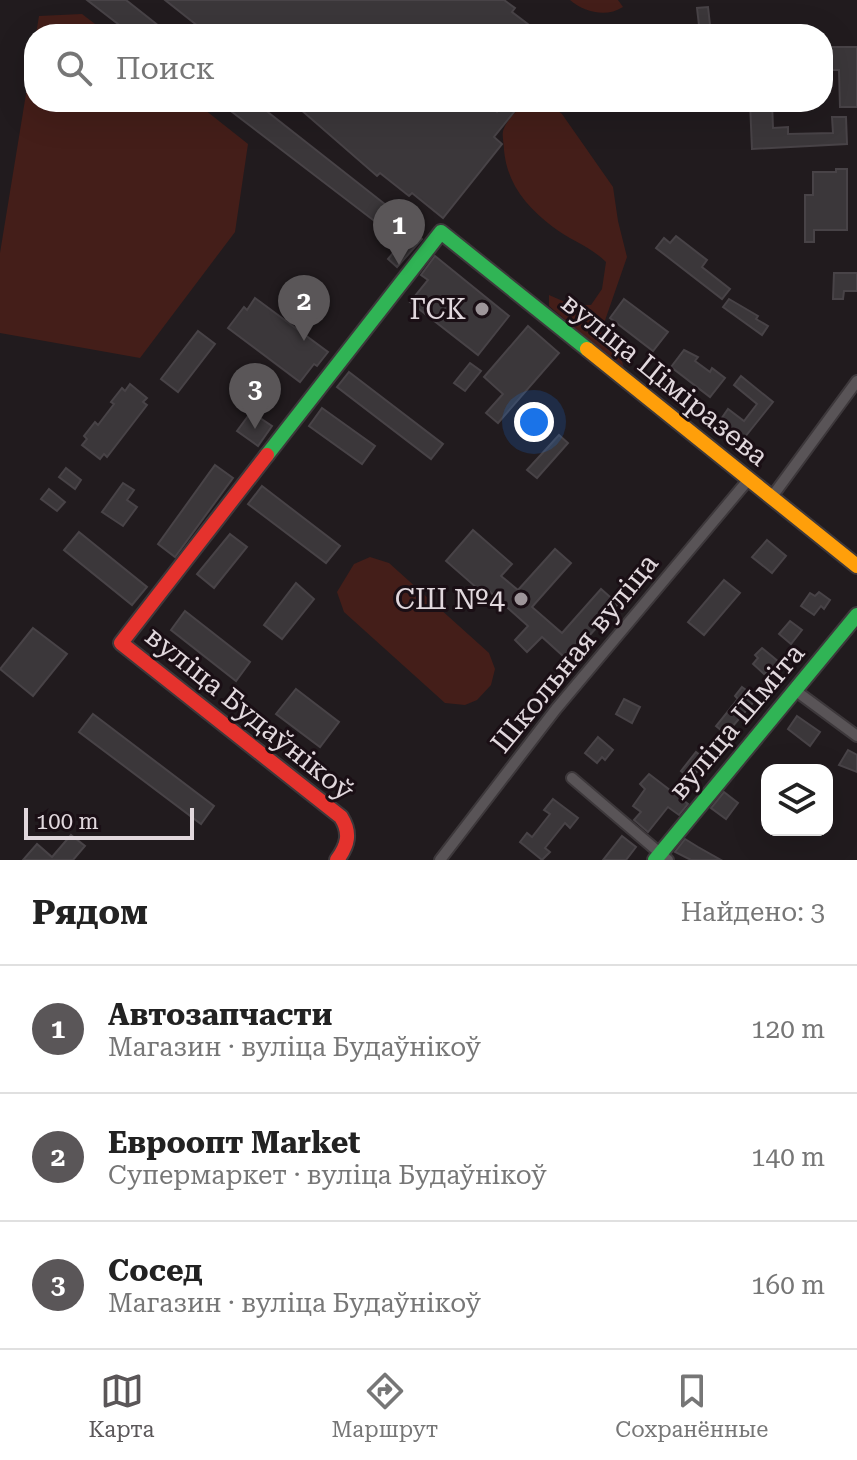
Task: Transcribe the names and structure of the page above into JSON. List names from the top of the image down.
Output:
{
  "streets": {
    "street": [
      "вуліца Ціміразева",
      "Школьная вуліца",
      "вуліца Будаўнікоў",
      "вуліца Шміта"
    ]
  },
  "crossings": [
    ["вуліца Ціміразева", "Школьная вуліца"],
    ["вуліца Ціміразева", "вуліца Будаўнікоў"]
  ],
  "places": ["ГСК", "СШ №4"],
  "scale_bar": "100 m",
  "page": {
    "search": "Поиск",
    "pins": ["1", "2", "3"],
    "scale": "100 m",
    "heading": ["Рядом", "Найдено: 3"],
    "list": [
      {
        "mark": "1",
        "name": "Автозапчасти",
        "note": "Магазин · вуліца Будаўнікоў",
        "value": "120 m"
      },
      {
        "mark": "2",
        "name": "Евроопт Market",
        "note": "Супермаркет · вуліца Будаўнікоў",
        "value": "140 m"
      },
      {
        "mark": "3",
        "name": "Сосед",
        "note": "Магазин · вуліца Будаўнікоў",
        "value": "160 m"
      }
    ],
    "nav": ["Карта", "Маршрут", "Сохранённые"]
  }
}
